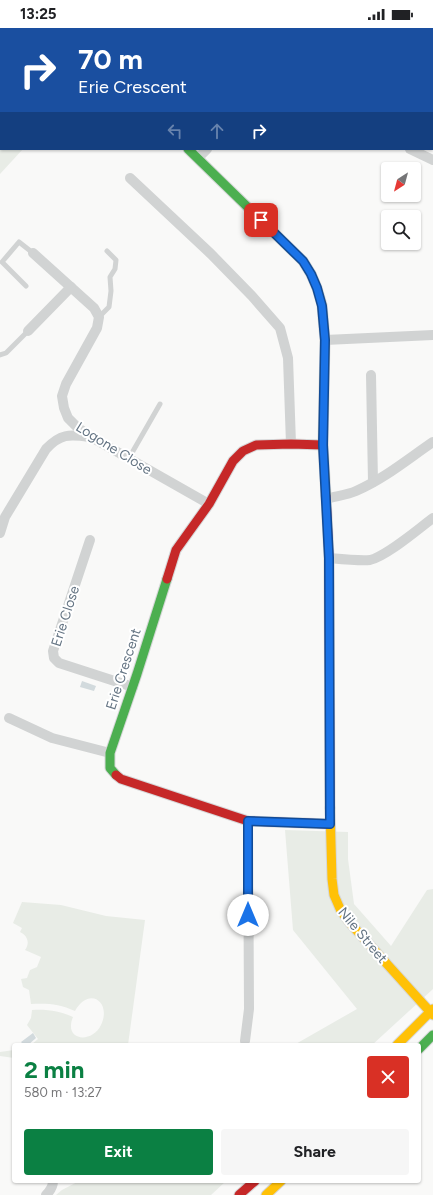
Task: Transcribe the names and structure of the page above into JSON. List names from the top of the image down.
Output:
{
  "streets": {
    "street": [
      "Logone Close",
      "Erie Close",
      "Erie Crescent",
      "Nile Street"
    ]
  },
  "crossings": [
    ["Logone Close", "Erie Crescent"],
    ["Erie Close", "Erie Crescent"],
    ["Erie Crescent", "Nile Street"]
  ],
  "north": "bottom left",
  "page": {
    "status": "13:25",
    "turn": ["70 m", "Erie Crescent"],
    "heading": ["2 min", "580 m · 13:27"],
    "buttons": ["Exit", "Share"]
  }
}
